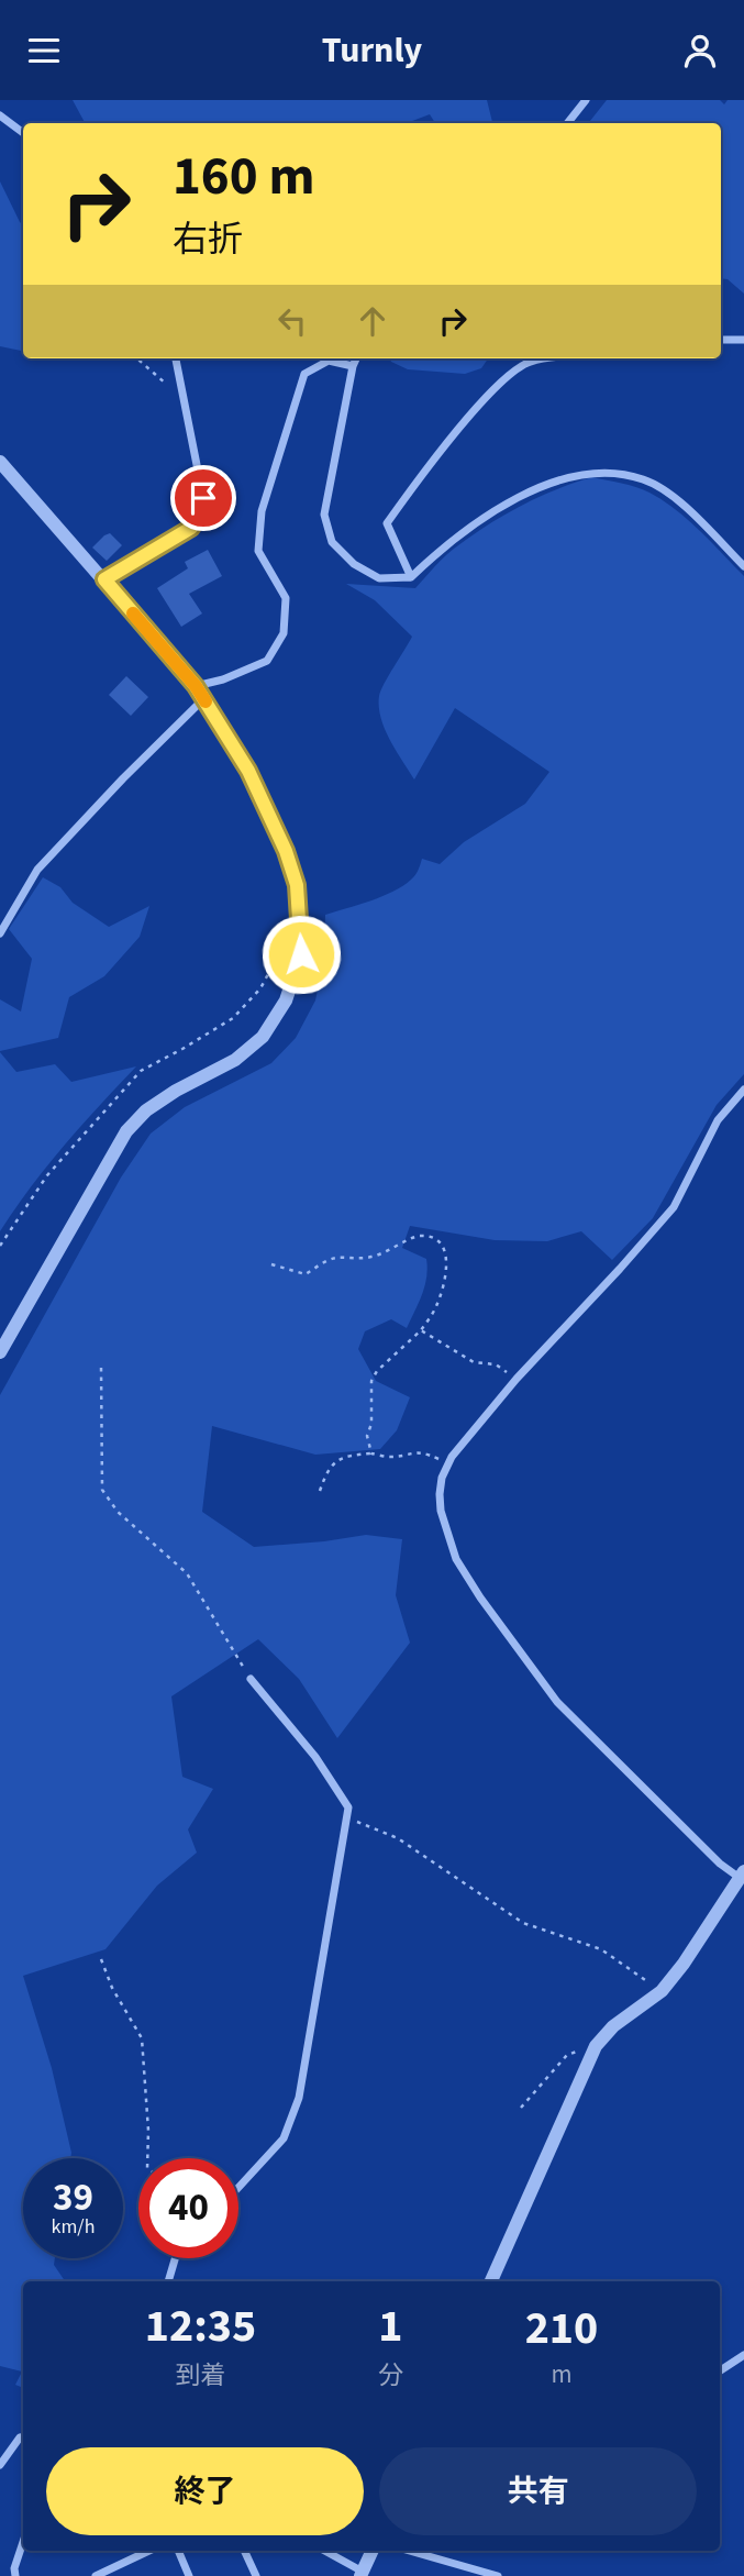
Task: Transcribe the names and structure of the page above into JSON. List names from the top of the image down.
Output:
{
  "page": {
    "header": "Turnly",
    "turn": ["160 m", "右折"],
    "speed": "39 km/h",
    "limit": "40",
    "eta": [
      "12:35",
      "到着",
      "1",
      "分",
      "210",
      "m"
    ],
    "buttons": ["終了", "共有"]
  }
}
